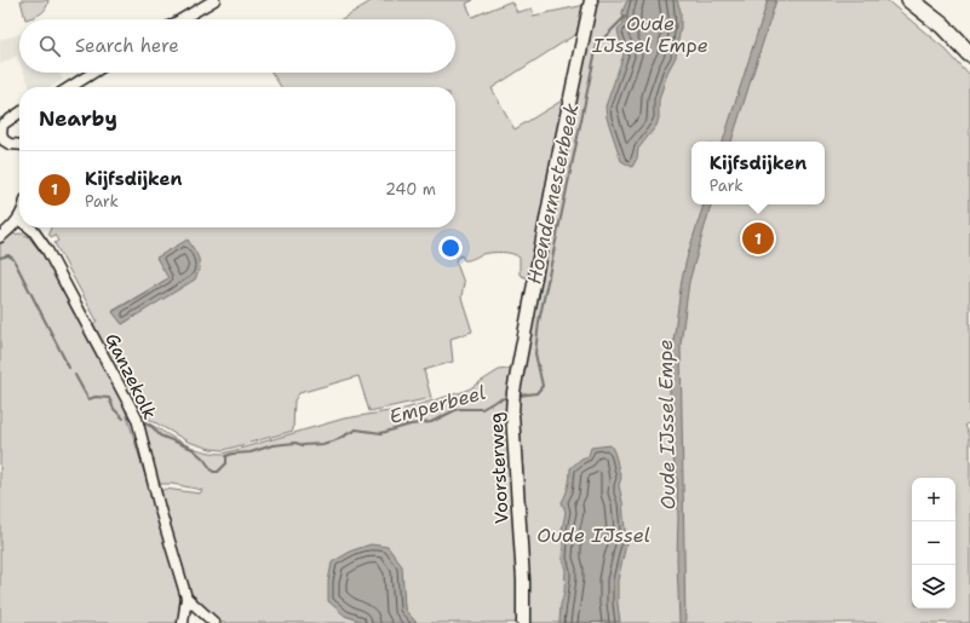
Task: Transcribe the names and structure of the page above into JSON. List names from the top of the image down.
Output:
{
  "streets": {
    "street": ["Ganzekolk", "Voorsterweg"]
  },
  "water": [
    "Oude IJssel Empe",
    "Hoendernesterbeek",
    "Emperbeel",
    "Oude IJssel"
  ],
  "page": {
    "search": "Search here",
    "heading": "Nearby",
    "popup": ["Kijfsdijken", "Park"],
    "list": [
      {
        "mark": "1",
        "name": "Kijfsdijken",
        "note": "Park",
        "value": "240 m"
      }
    ],
    "pins": "1",
    "map_buttons": ["+", "−"]
  }
}
